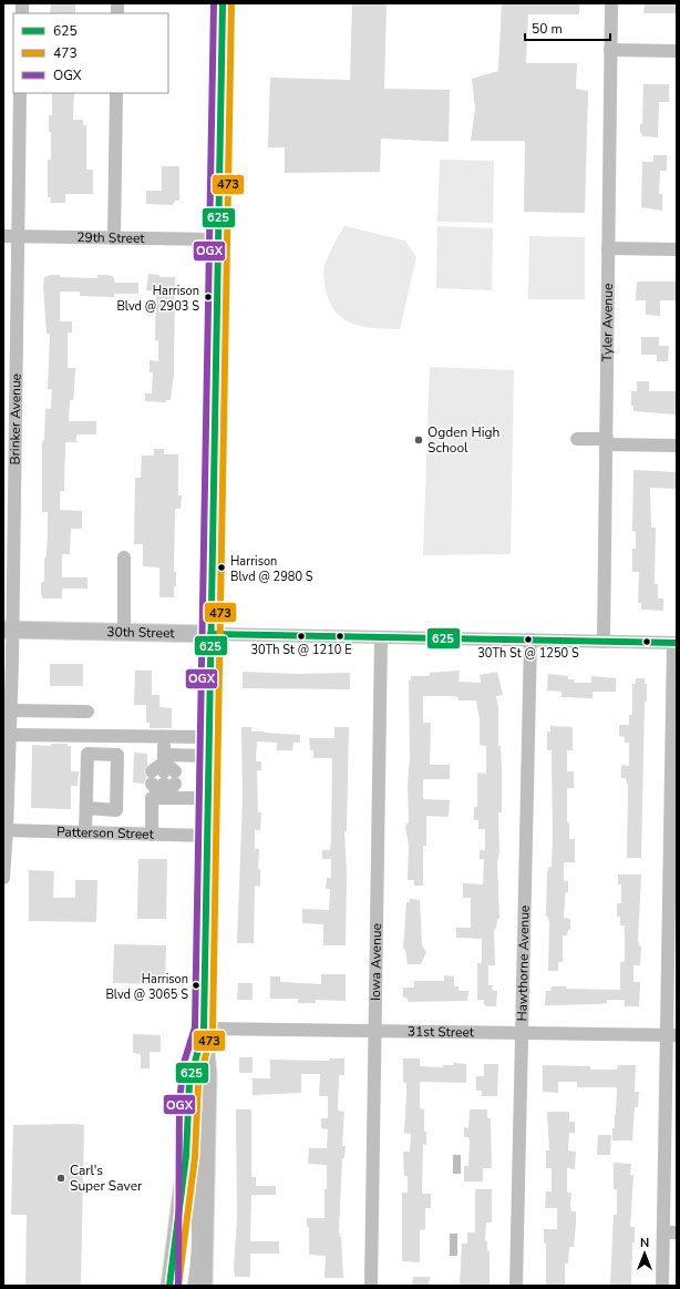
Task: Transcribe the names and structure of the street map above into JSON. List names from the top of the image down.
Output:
{
  "streets": {
    "main road": ["30th Street"],
    "street": [
      "29th Street",
      "Tyler Avenue",
      "Brinker Avenue",
      "Patterson Street",
      "Iowa Avenue",
      "Hawthorne Avenue",
      "31st Street"
    ]
  },
  "crossings": [
    ["29th Street", "Brinker Avenue"],
    ["Tyler Avenue", "30th Street"],
    ["Brinker Avenue", "30th Street"],
    ["Brinker Avenue", "Patterson Street"],
    ["30th Street", "Iowa Avenue"],
    ["30th Street", "Hawthorne Avenue"],
    ["Iowa Avenue", "31st Street"],
    ["Hawthorne Avenue", "31st Street"]
  ],
  "places": [
    "Harrison Blvd @ 2903 S",
    "Ogden High School",
    "Harrison Blvd @ 2980 S",
    "30Th St @ 1210 E",
    "30Th St @ 1250 S",
    "Harrison Blvd @ 3065 S",
    "Carl's Super Saver"
  ],
  "lines": ["transit line 625", "transit line 473", "transit line OGX"],
  "legend": ["625", "473", "OGX"],
  "scale_bar": "50 m",
  "north": "top"
}
